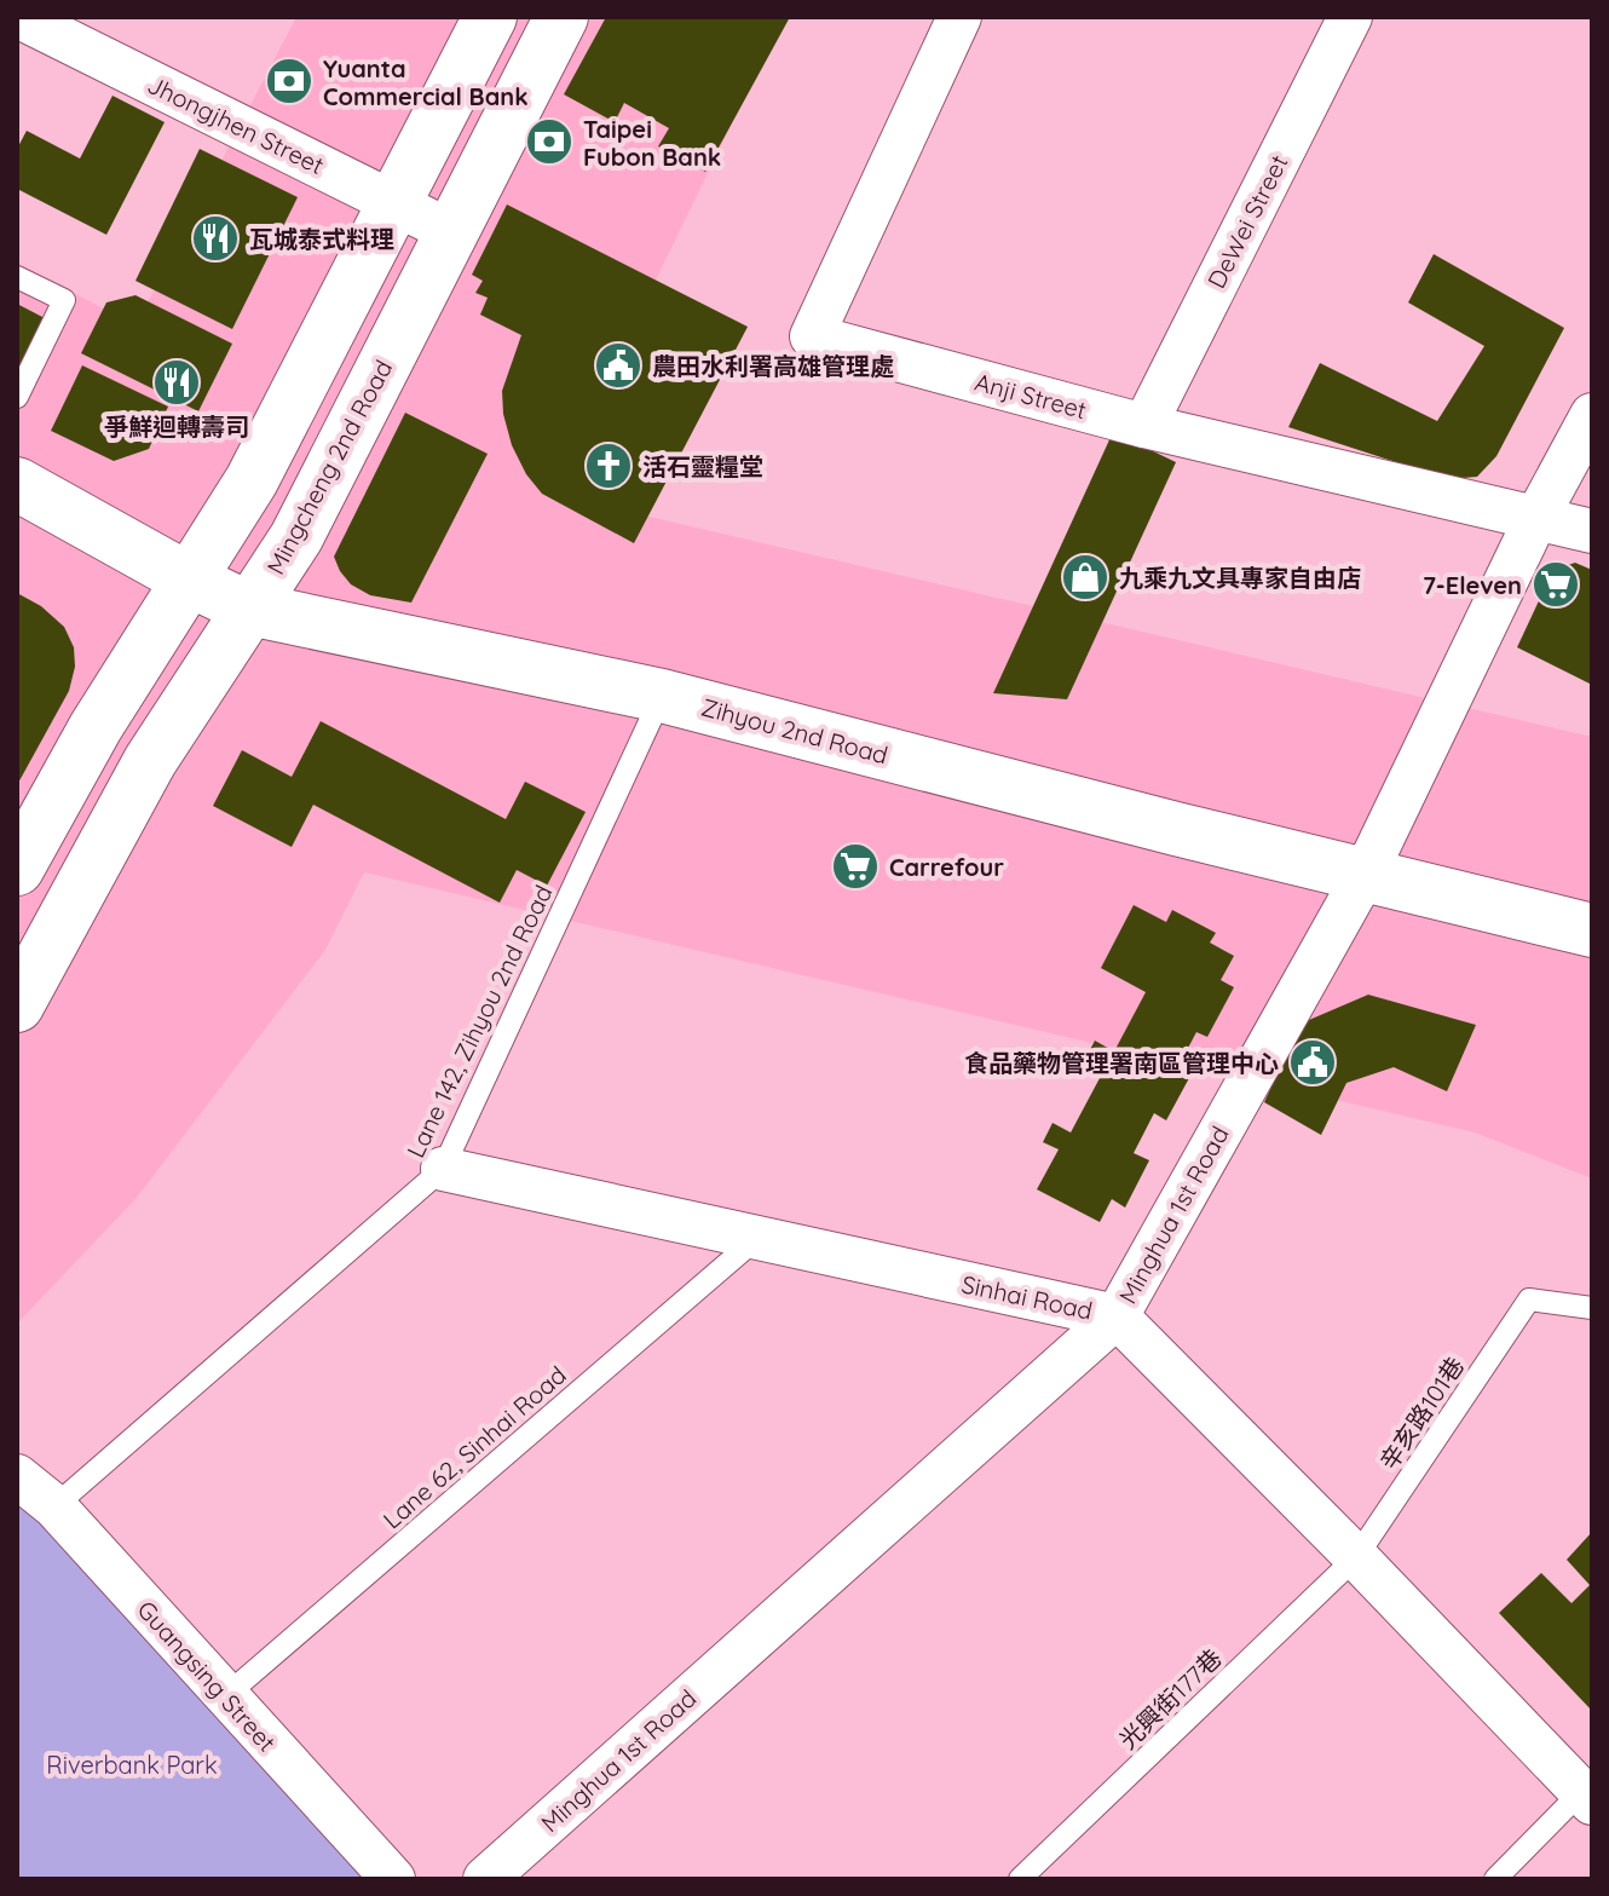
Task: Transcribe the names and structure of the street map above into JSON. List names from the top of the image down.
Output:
{
  "streets": {
    "street": [
      "Jhongjhen Street",
      "DeWei Street",
      "Anji Street",
      "Mingcheng 2nd Road",
      "Zihyou 2nd Road",
      "Minghua 1st Road",
      "Sinhai Road",
      "Guangsing Street"
    ],
    "lane": [
      "Lane 142, Zihyou 2nd Road",
      "辛亥路101巷",
      "Lane 62, Sinhai Road",
      "光興街177巷"
    ]
  },
  "crossings": [
    ["Jhongjhen Street", "Mingcheng 2nd Road"],
    ["DeWei Street", "Anji Street"],
    ["Anji Street", "Minghua 1st Road"],
    ["Mingcheng 2nd Road", "Zihyou 2nd Road"],
    ["Zihyou 2nd Road", "Lane 142, Zihyou 2nd Road"],
    ["Zihyou 2nd Road", "Minghua 1st Road"],
    ["Lane 142, Zihyou 2nd Road", "Sinhai Road"],
    ["Lane 142, Zihyou 2nd Road", "Guangsing Street"],
    ["Minghua 1st Road", "Sinhai Road"],
    ["Sinhai Road", "辛亥路101巷"],
    ["Sinhai Road", "Lane 62, Sinhai Road"],
    ["Sinhai Road", "光興街177巷"],
    ["辛亥路101巷", "光興街177巷"],
    ["Lane 62, Sinhai Road", "Guangsing Street"]
  ],
  "parks": ["Riverbank Park"],
  "places": {
    "bank": ["Yuanta Commercial Bank", "Taipei Fubon Bank"],
    "restaurant": ["瓦城泰式料理", "爭鮮迴轉壽司"],
    "public building": ["農田水利署高雄管理處", "食品藥物管理署南區管理中心"],
    "church": ["活石靈糧堂"],
    "shop": ["九乘九文具專家自由店"],
    "supermarket": ["7-Eleven", "Carrefour"]
  }
}
